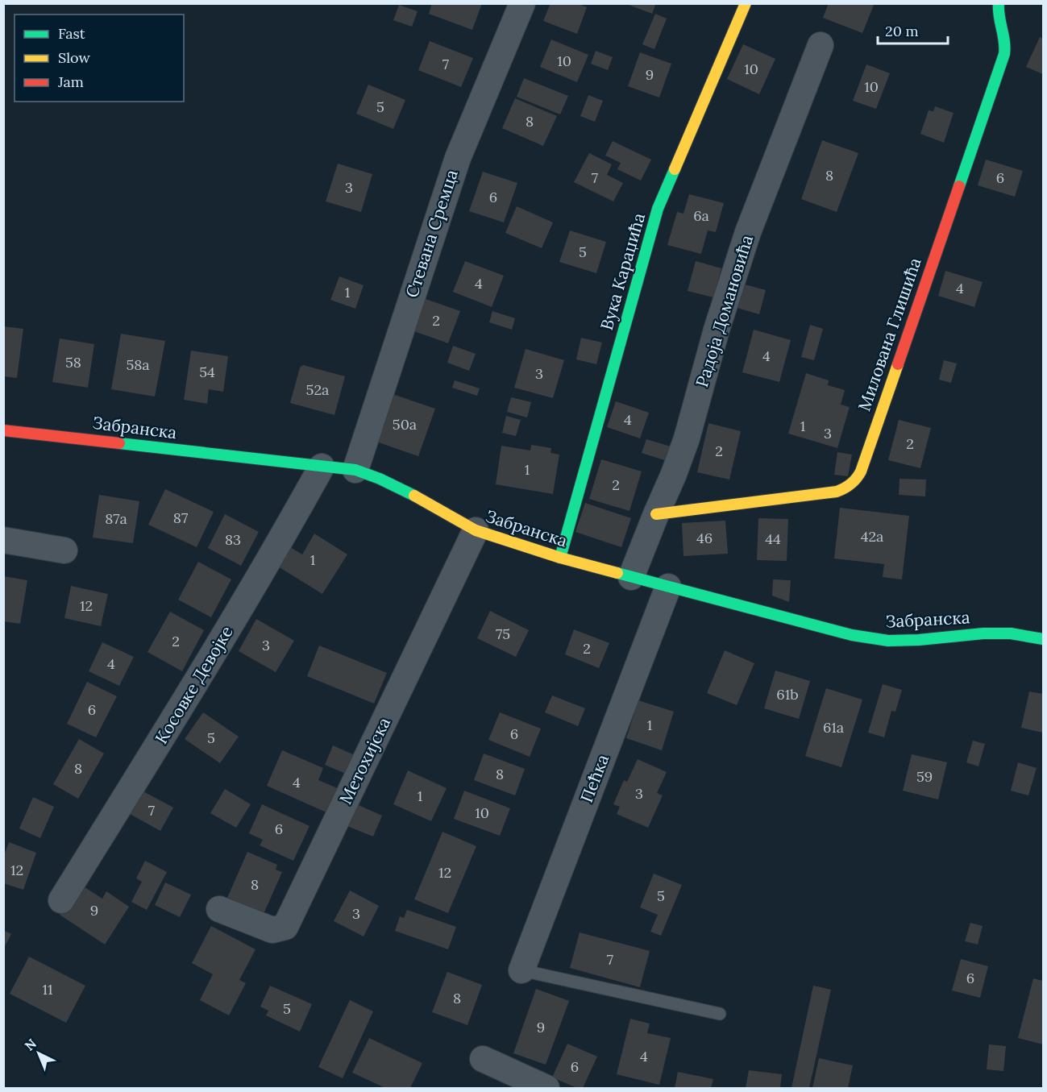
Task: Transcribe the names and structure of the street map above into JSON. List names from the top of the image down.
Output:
{
  "streets": {
    "street": [
      "Стевана Сремца",
      "Вука Караџића",
      "Радоја Домановића",
      "Милована Глишића",
      "Забранска",
      "Косовке Девојке",
      "Метохијска",
      "Пећка"
    ]
  },
  "crossings": [
    ["Стевана Сремца", "Забранска"],
    ["Вука Караџића", "Забранска"],
    ["Радоја Домановића", "Милована Глишића"],
    ["Радоја Домановића", "Забранска"],
    ["Забранска", "Косовке Девојке"],
    ["Забранска", "Метохијска"],
    ["Забранска", "Пећка"]
  ],
  "house_numbers": [
    "10",
    "7",
    "10",
    "9",
    "10",
    "5",
    "8",
    "8",
    "7",
    "6",
    "3",
    "6",
    "6a",
    "5",
    "4",
    "4",
    "1",
    "2",
    "4",
    "58",
    "58a",
    "54",
    "3",
    "52a",
    "4",
    "50a",
    "1",
    "3",
    "2",
    "2",
    "1",
    "2",
    "87",
    "87a",
    "42a",
    "46",
    "44",
    "83",
    "1",
    "12",
    "75",
    "2",
    "3",
    "2",
    "4",
    "61b",
    "6",
    "1",
    "61a",
    "6",
    "5",
    "8",
    "8",
    "59",
    "4",
    "3",
    "1",
    "7",
    "10",
    "6",
    "12",
    "12",
    "8",
    "5",
    "9",
    "3",
    "7",
    "6",
    "11",
    "8",
    "5",
    "9",
    "4",
    "6"
  ],
  "legend": ["Fast", "Slow", "Jam"],
  "scale_bar": "20 m",
  "north": "top left"
}
